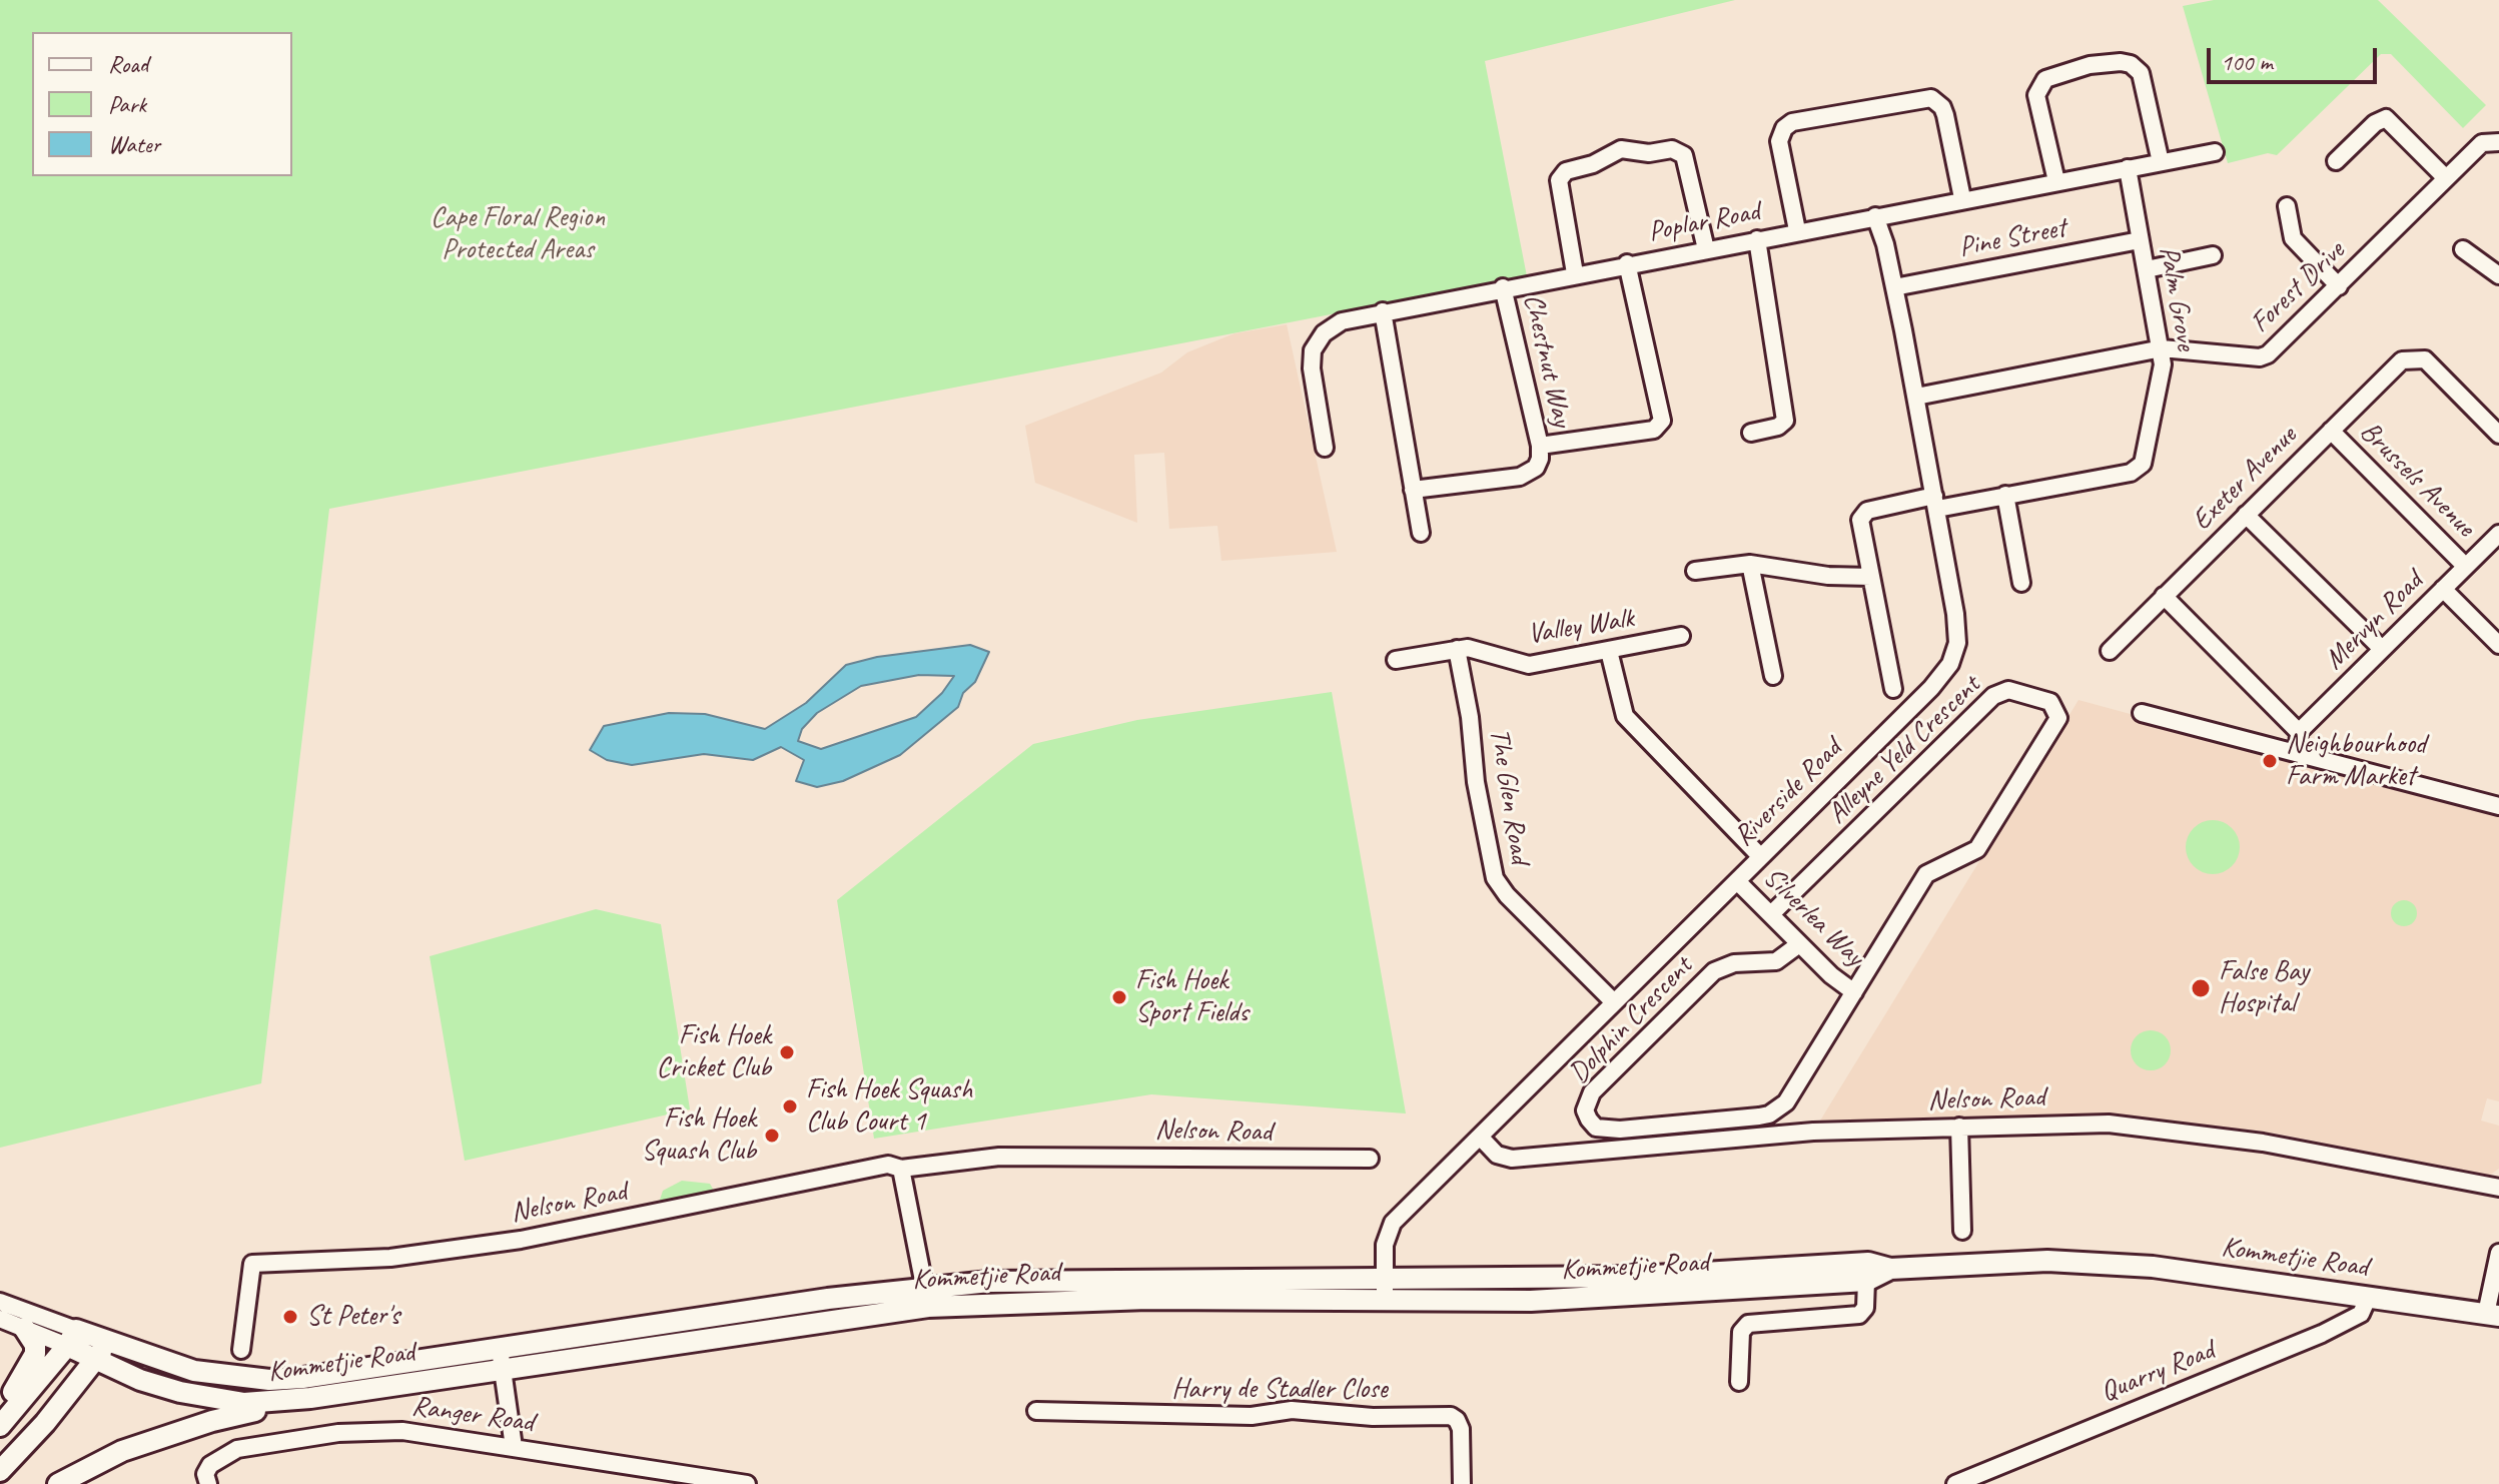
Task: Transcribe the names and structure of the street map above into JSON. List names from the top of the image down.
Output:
{
  "streets": {
    "main road": ["Kommetjie Road"],
    "street": [
      "Poplar Road",
      "Pine Street",
      "Forest Drive",
      "Palm Grove",
      "Chestnut Way",
      "Exeter Avenue",
      "Brussels Avenue",
      "Mervyn Road",
      "Valley Walk",
      "Alleyne Yeld Crescent",
      "Riverside Road",
      "The Glen Road",
      "Silverlea Way",
      "Dolphin Crescent",
      "Nelson Road",
      "Quarry Road",
      "Harry de Stadler Close",
      "Ranger Road"
    ]
  },
  "crossings": [
    ["Poplar Road", "Palm Grove"],
    ["Poplar Road", "Chestnut Way"],
    ["Poplar Road", "Riverside Road"],
    ["Pine Street", "Palm Grove"],
    ["Pine Street", "Riverside Road"],
    ["Forest Drive", "Palm Grove"],
    ["Forest Drive", "Riverside Road"],
    ["Palm Grove", "Riverside Road"],
    ["Exeter Avenue", "Brussels Avenue"],
    ["Brussels Avenue", "Mervyn Road"],
    ["Valley Walk", "The Glen Road"],
    ["Alleyne Yeld Crescent", "Silverlea Way"],
    ["Alleyne Yeld Crescent", "Dolphin Crescent"],
    ["Riverside Road", "The Glen Road"],
    ["Riverside Road", "Silverlea Way"],
    ["Riverside Road", "Nelson Road"],
    ["Riverside Road", "Kommetjie Road"],
    ["Silverlea Way", "Dolphin Crescent"],
    ["Kommetjie Road", "Quarry Road"]
  ],
  "parks": ["Cape Floral Region Protected Areas"],
  "places": [
    "Neighbourhood Farm Market",
    "False Bay Hospital",
    "Fish Hoek Sport Fields",
    "Fish Hoek Cricket Club",
    "Fish Hoek Squash Club Court 1",
    "Fish Hoek Squash Club",
    "St Peter's"
  ],
  "legend": ["Road", "Park", "Water"],
  "scale_bar": "100 m"
}
